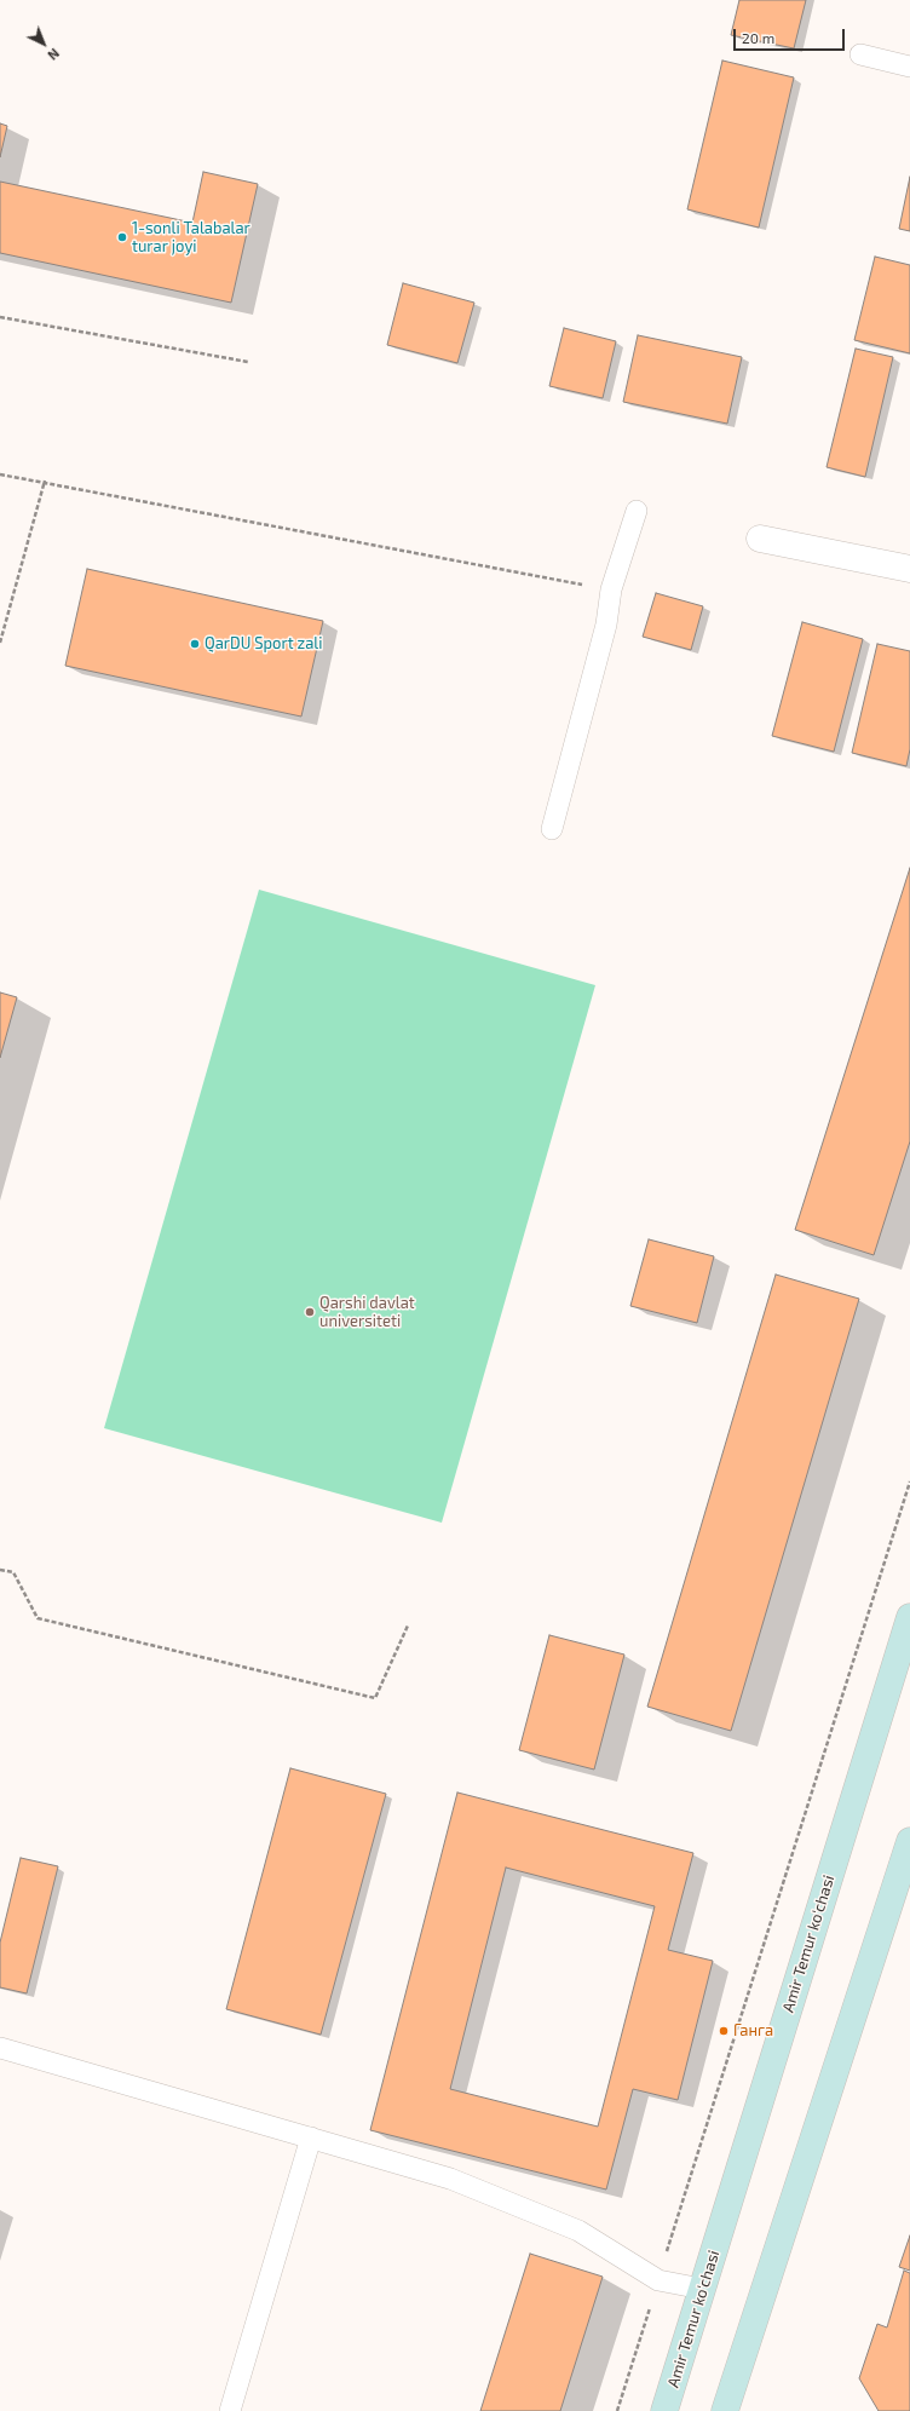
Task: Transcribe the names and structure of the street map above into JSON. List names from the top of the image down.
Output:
{
  "streets": {
    "main road": ["Amir Temur ko'chasi"]
  },
  "places": [
    "1-sonli Talabalar turar joyi",
    "QarDU Sport zali",
    "Qarshi davlat universiteti",
    "Ганга"
  ],
  "scale_bar": "20 m",
  "north": "bottom right"
}
